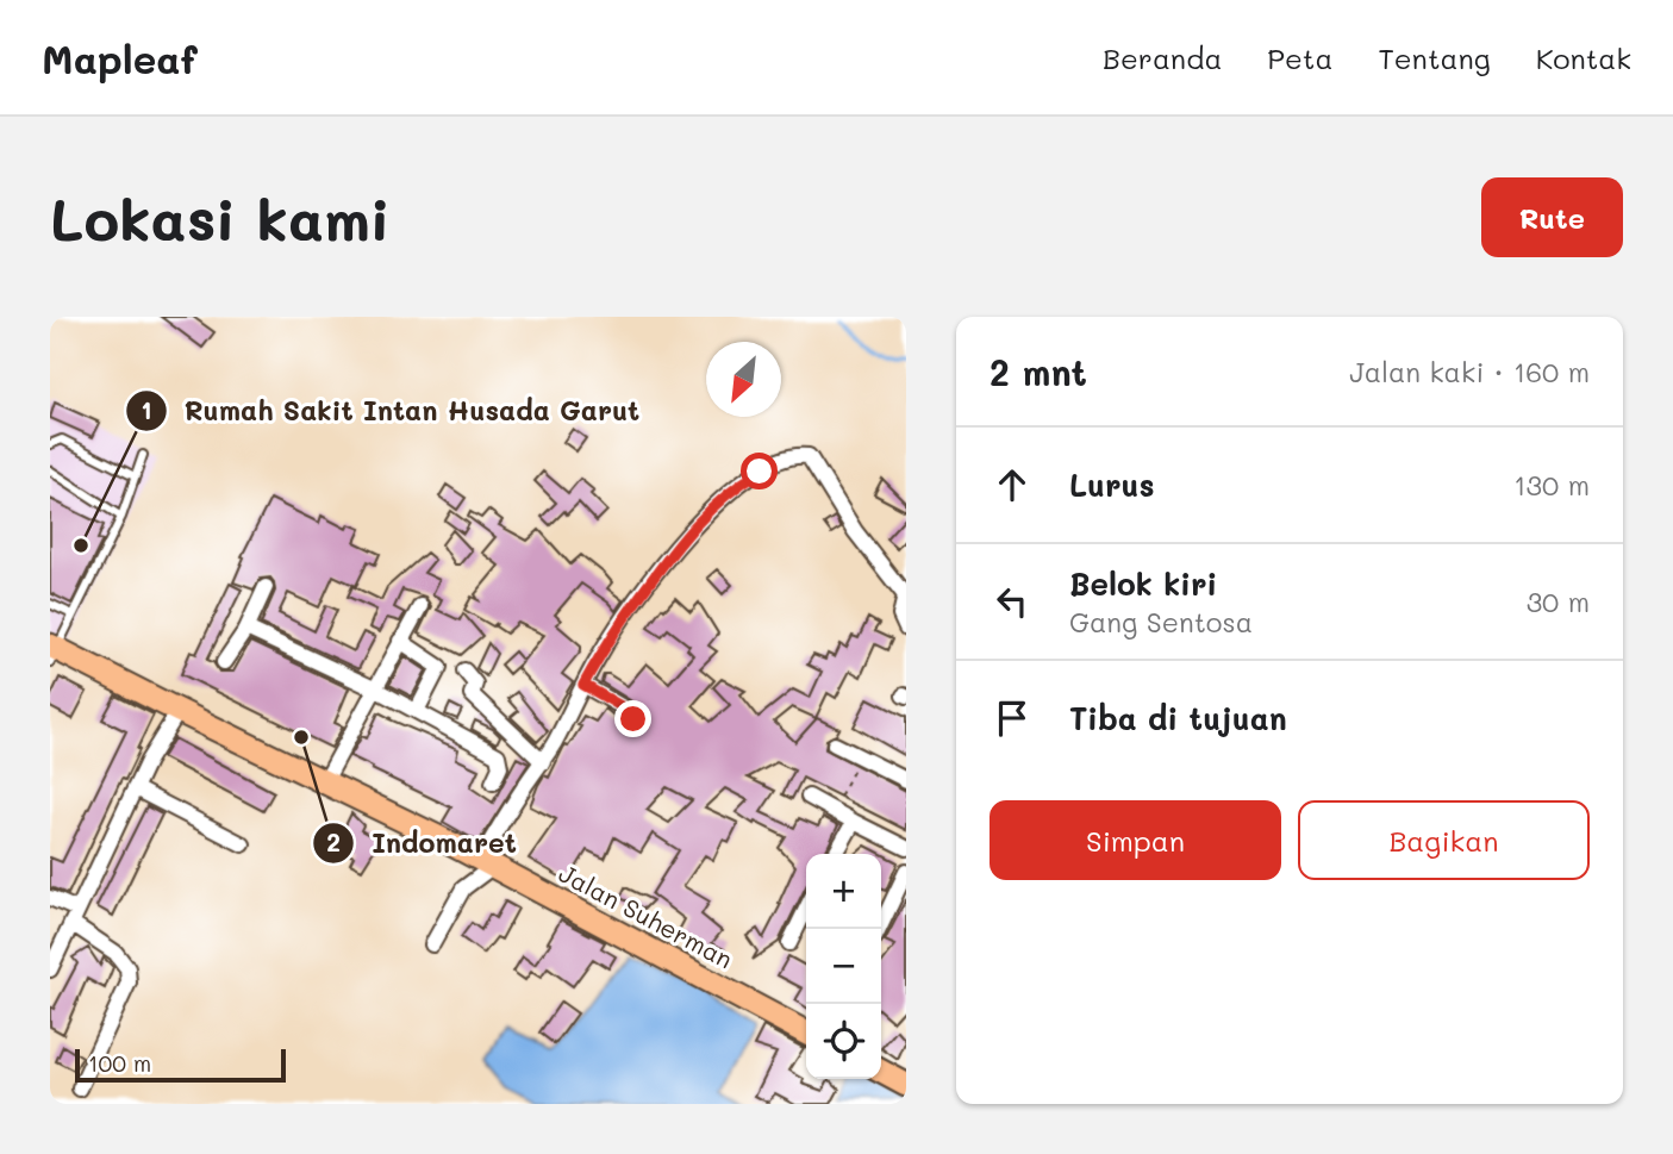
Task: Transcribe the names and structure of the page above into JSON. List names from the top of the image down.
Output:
{
  "streets": {
    "main road": ["Jalan Suherman"]
  },
  "places": ["Rumah Sakit Intan Husada Garut", "Indomaret"],
  "scale_bar": "100 m",
  "north": "bottom left",
  "page": {
    "header": "Mapleaf",
    "nav": [
      "Beranda",
      "Peta",
      "Tentang",
      "Kontak"
    ],
    "buttons": [
      "Rute",
      ["Simpan", "Bagikan"]
    ],
    "title": "Lokasi kami",
    "heading": ["2 mnt", "Jalan kaki · 160 m"],
    "list": [
      ["Lurus", "130 m"],
      ["Belok kiri", "Gang Sentosa", "30 m"],
      "Tiba di tujuan"
    ],
    "map_buttons": ["+", "−"],
    "scale": "100 m"
  }
}
